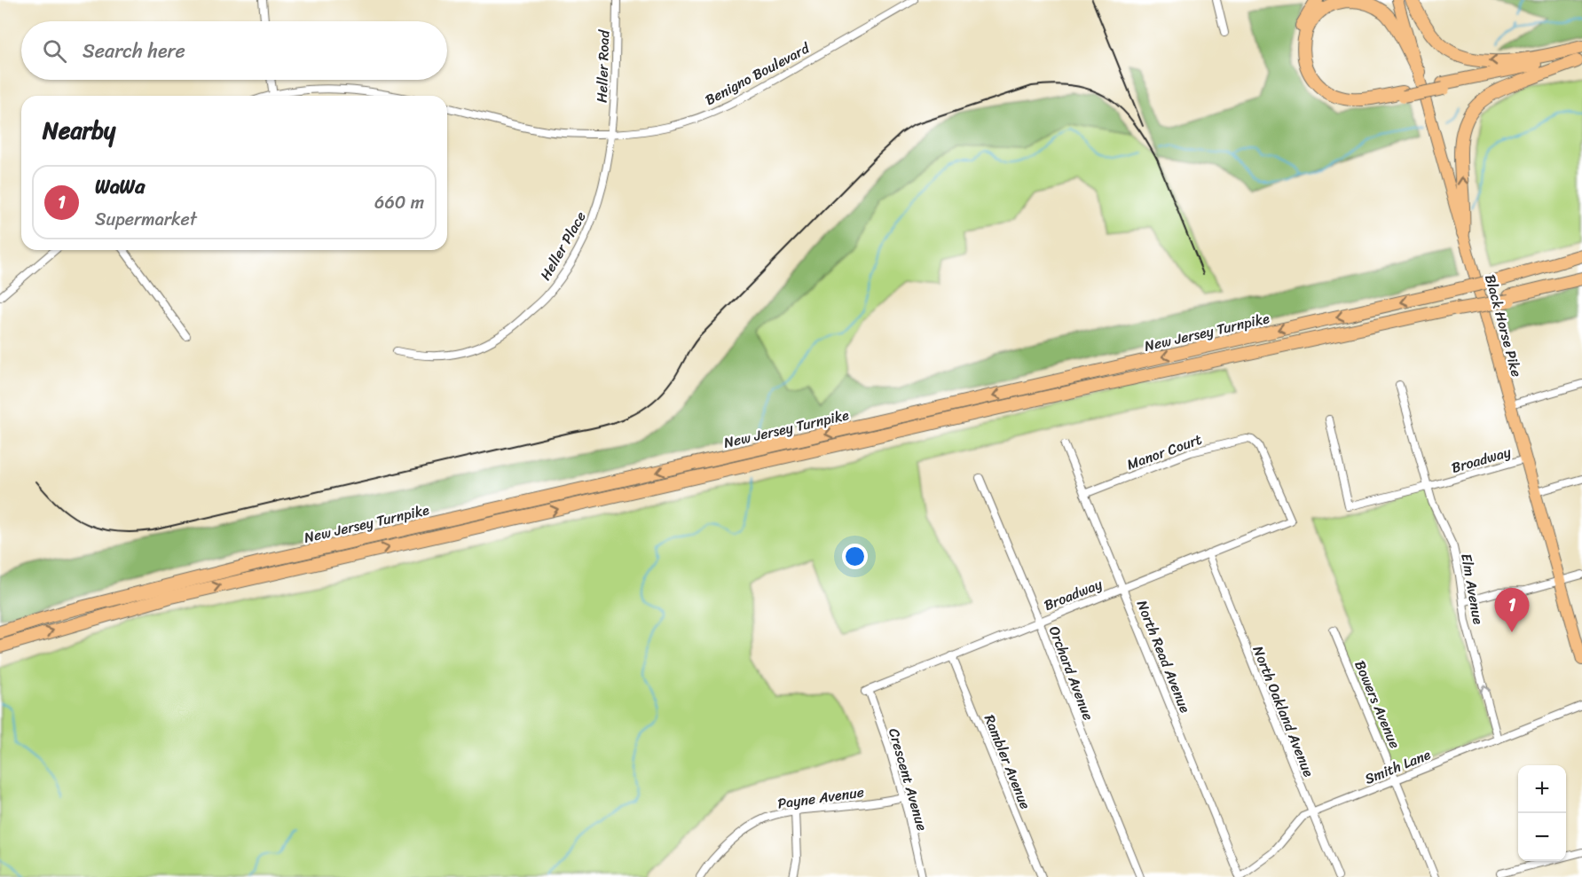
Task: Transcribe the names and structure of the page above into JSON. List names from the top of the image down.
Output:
{
  "streets": {
    "highway": ["New Jersey Turnpike"],
    "main road": ["Black Horse Pike"],
    "street": [
      "Heller Road",
      "Benigno Boulevard",
      "Heller Place",
      "Manor Court",
      "Broadway",
      "Elm Avenue",
      "North Read Avenue",
      "Orchard Avenue",
      "Bowers Avenue",
      "North Oakland Avenue",
      "Rambler Avenue",
      "Smith Lane",
      "Crescent Avenue",
      "Payne Avenue"
    ]
  },
  "crossings": [
    ["Heller Road", "Benigno Boulevard"],
    ["Heller Road", "Heller Place"],
    ["Benigno Boulevard", "Heller Place"],
    ["Black Horse Pike", "Broadway"],
    ["Manor Court", "Broadway"],
    ["Manor Court", "North Read Avenue"],
    ["Broadway", "Elm Avenue"],
    ["Broadway", "North Read Avenue"],
    ["Broadway", "Orchard Avenue"],
    ["Broadway", "North Oakland Avenue"],
    ["Broadway", "Rambler Avenue"],
    ["Broadway", "Crescent Avenue"],
    ["Elm Avenue", "Smith Lane"],
    ["North Read Avenue", "Smith Lane"],
    ["Bowers Avenue", "Smith Lane"],
    ["North Oakland Avenue", "Smith Lane"],
    ["Crescent Avenue", "Payne Avenue"]
  ],
  "one_way": ["Elm Avenue"],
  "page": {
    "search": "Search here",
    "heading": "Nearby",
    "list": [
      {
        "mark": "1",
        "name": "WaWa",
        "note": "Supermarket",
        "value": "660 m"
      }
    ],
    "pins": "1",
    "map_buttons": ["+", "−"]
  }
}
